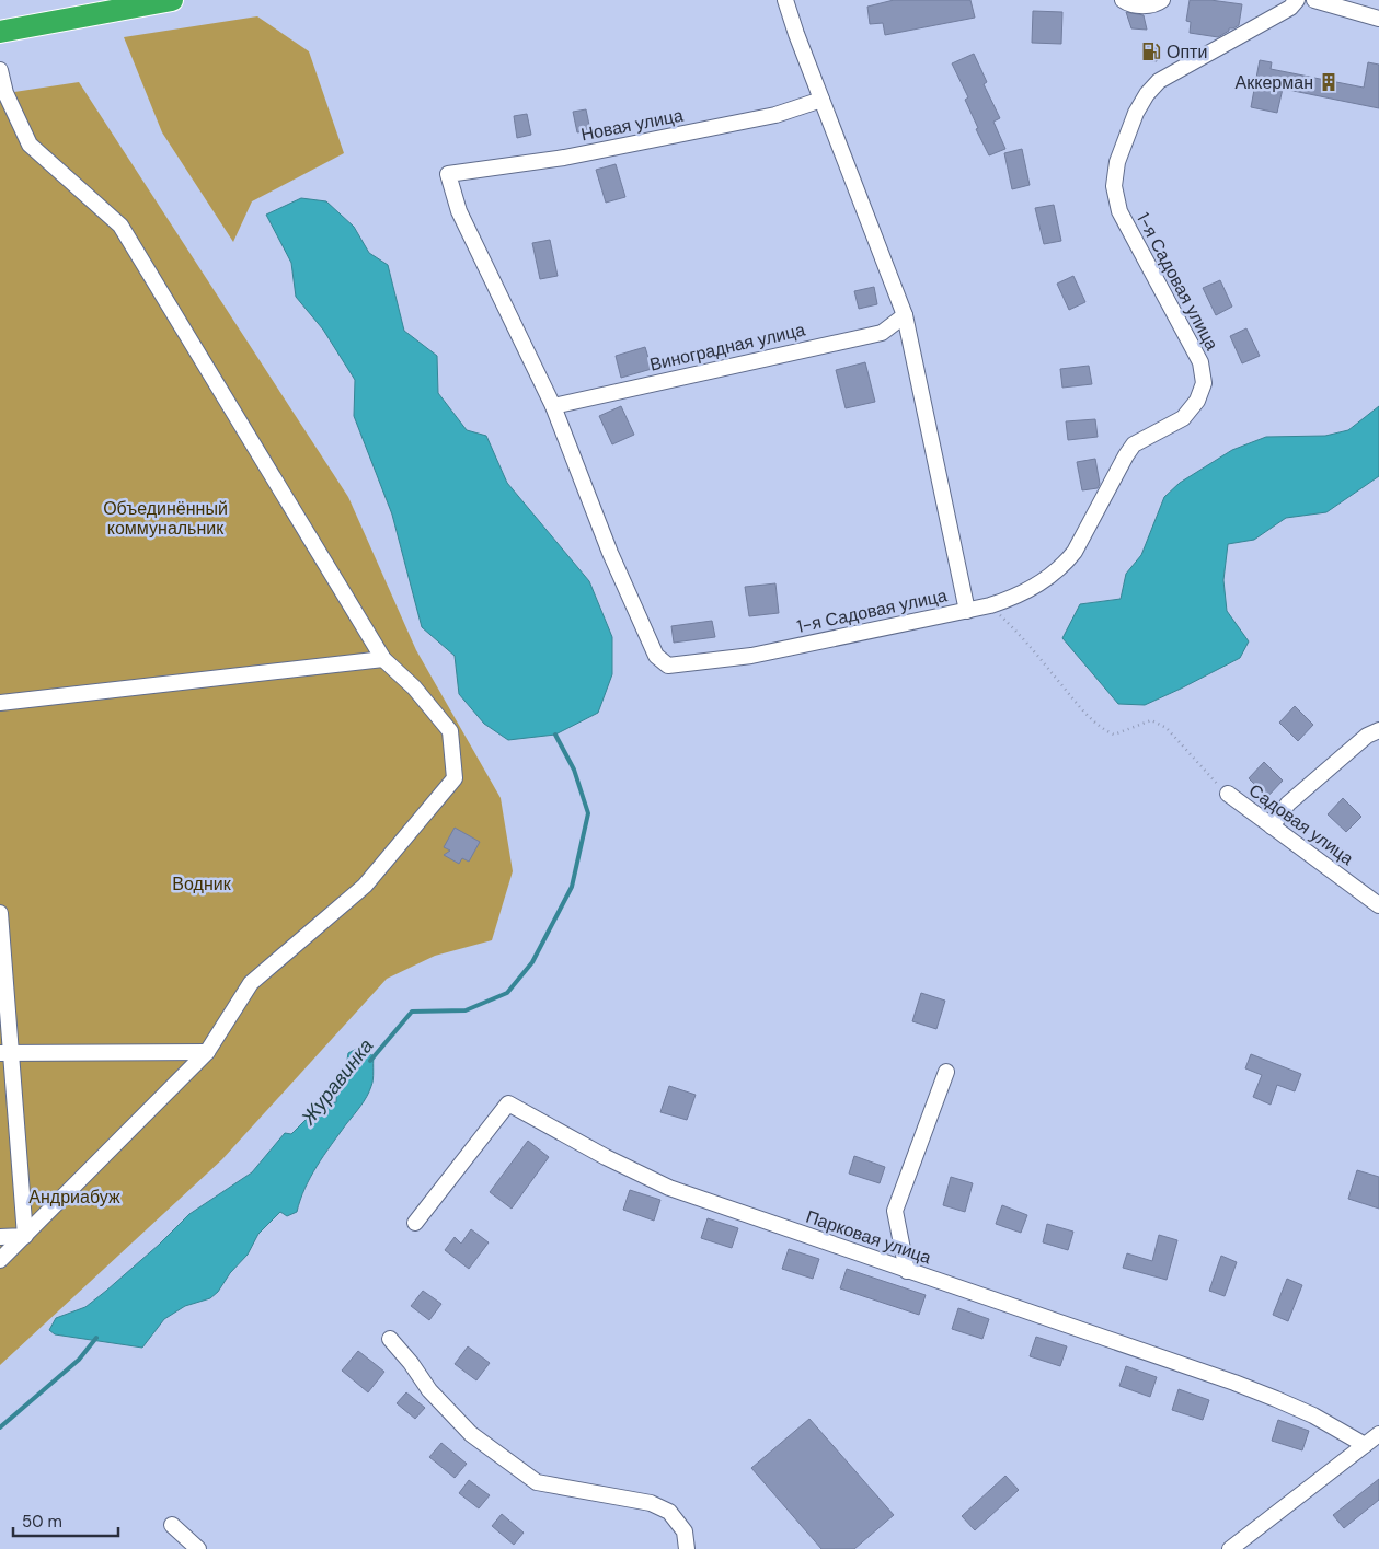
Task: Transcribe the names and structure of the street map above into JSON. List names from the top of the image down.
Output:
{
  "streets": {
    "street": [
      "Новая улица",
      "1-я Садовая улица",
      "Виноградная улица",
      "Садовая улица",
      "Парковая улица"
    ]
  },
  "crossings": [
    ["Новая улица", "1-я Садовая улица"],
    ["Новая улица", "Виноградная улица"],
    ["1-я Садовая улица", "Виноградная улица"]
  ],
  "water": ["Журавинка"],
  "parks": ["Объединённый коммунальник", "Водник", "Андриабуж"],
  "places": {
    "fuel station": ["Опти"],
    "building": ["Аккерман"]
  },
  "scale_bar": "50 m"
}
